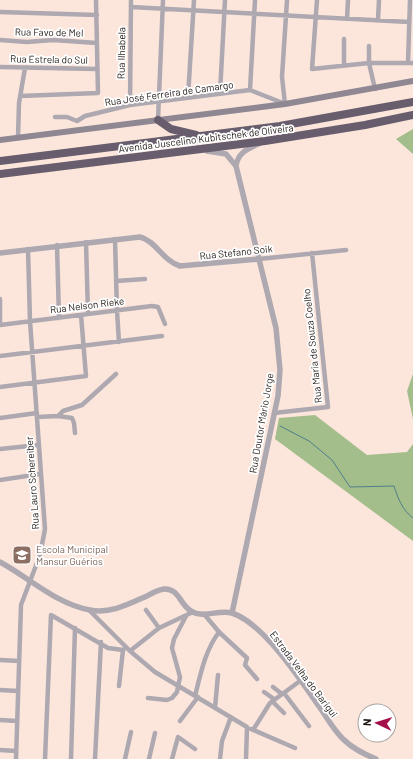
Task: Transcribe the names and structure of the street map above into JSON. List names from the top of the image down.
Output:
{
  "streets": {
    "highway": ["Avenida Juscelino Kubitschek de Oliveira"],
    "street": [
      "Rua Favo de Mel",
      "Rua Ilhabela",
      "Rua Estrela do Sul",
      "Rua José Ferreira de Camargo",
      "Rua Stefano Soik",
      "Rua Nelson Rieke",
      "Rua Maria de Souza Coelho",
      "Rua Doutor Mário Jorge",
      "Rua Lauro Schereiber",
      "Estrada Velha do Barigui"
    ]
  },
  "crossings": [
    ["Rua Ilhabela", "Rua José Ferreira de Camargo"],
    ["Rua Stefano Soik", "Rua Maria de Souza Coelho"],
    ["Rua Stefano Soik", "Rua Doutor Mário Jorge"],
    ["Rua Nelson Rieke", "Rua Lauro Schereiber"],
    ["Rua Maria de Souza Coelho", "Rua Doutor Mário Jorge"],
    ["Rua Doutor Mário Jorge", "Estrada Velha do Barigui"]
  ],
  "places": {
    "school or university": ["Escola Municipal Mansur Guérios"]
  },
  "north": "left"
}
